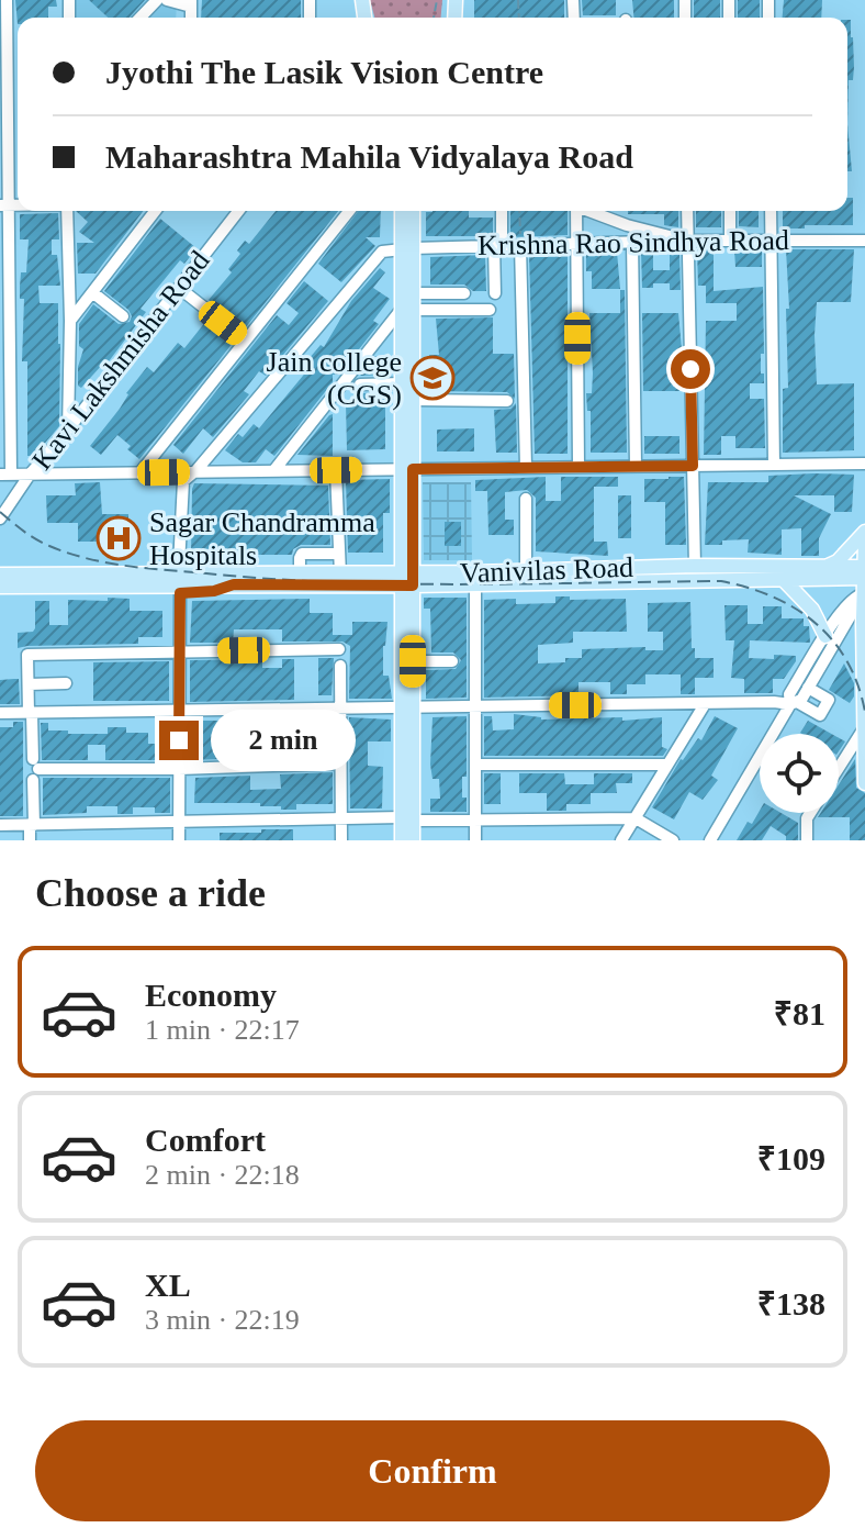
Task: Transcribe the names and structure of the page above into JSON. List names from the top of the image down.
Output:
{
  "streets": {
    "main road": ["Vanivilas Road"],
    "street": ["Krishna Rao Sindhya Road", "Kavi Lakshmisha Road"]
  },
  "places": {
    "school or university": ["Jain college (CGS)"],
    "hospital": ["Sagar Chandramma Hospitals"]
  },
  "page": {
    "banner": ["Jyothi The Lasik Vision Centre", "Maharashtra Mahila Vidyalaya Road"],
    "bubble": "2 min",
    "heading": "Choose a ride",
    "list": [
      {
        "name": "Economy",
        "note": "1 min · 22:17",
        "value": "₹81"
      },
      {
        "name": "Comfort",
        "note": "2 min · 22:18",
        "value": "₹109"
      },
      {
        "name": "XL",
        "note": "3 min · 22:19",
        "value": "₹138"
      }
    ],
    "buttons": "Confirm"
  }
}
